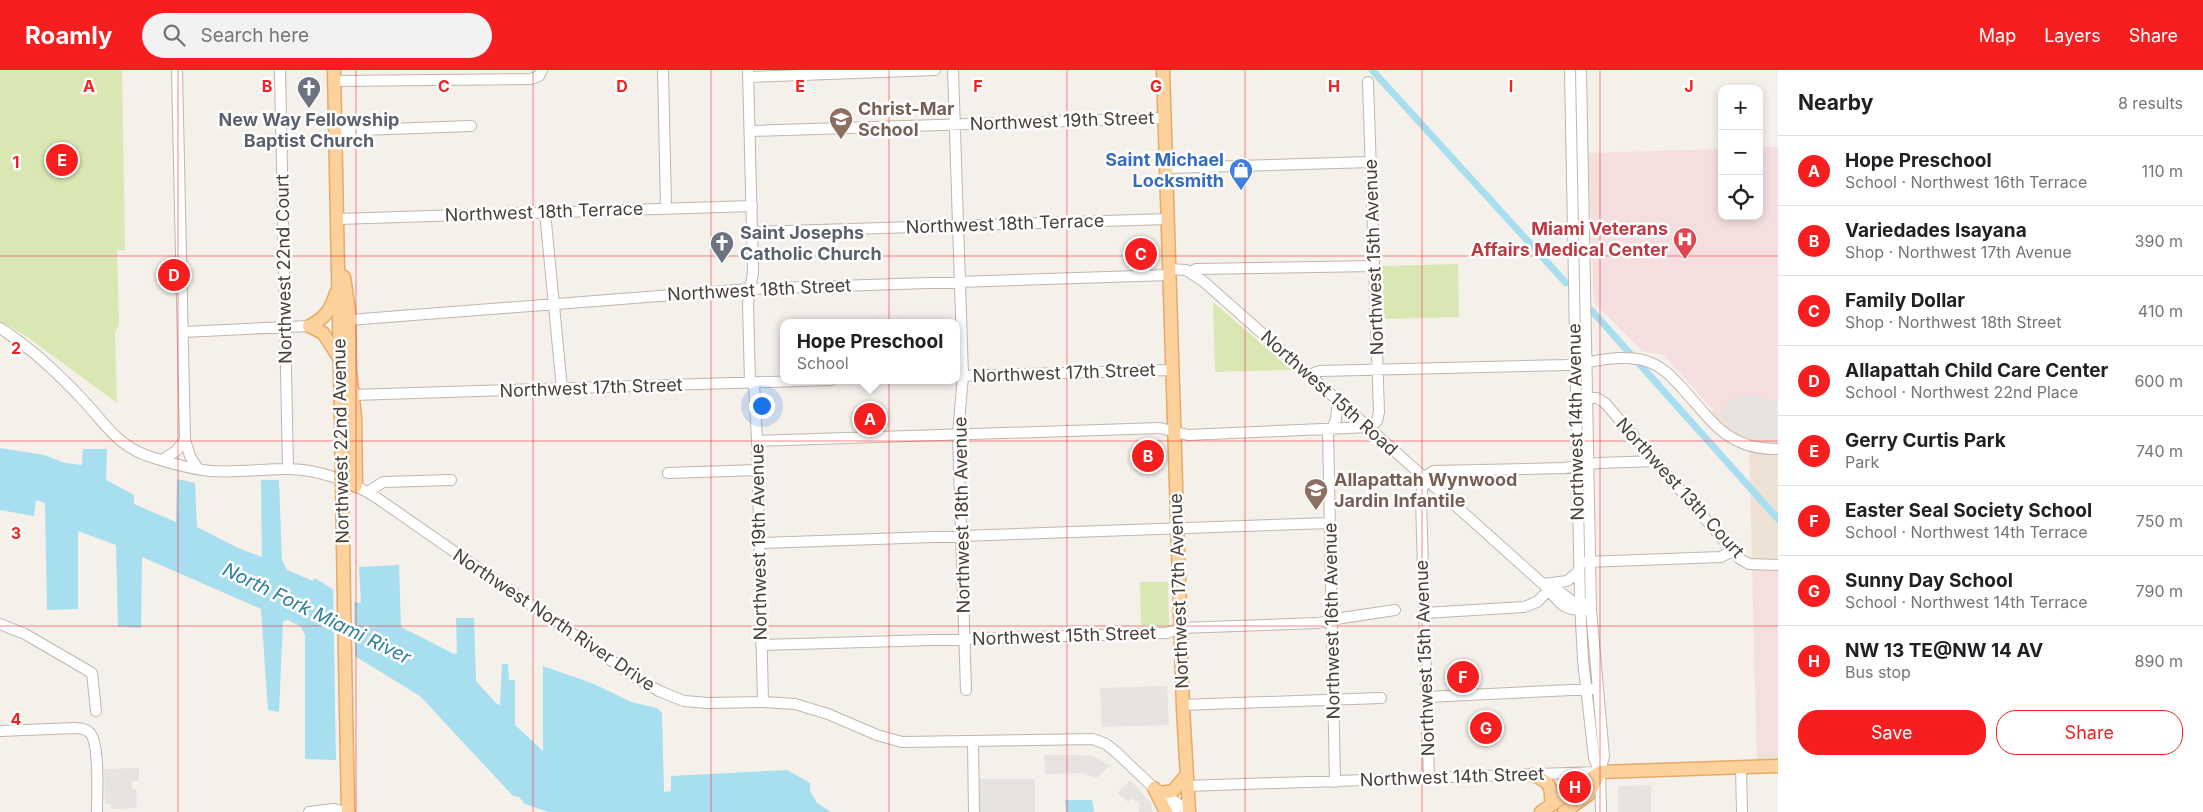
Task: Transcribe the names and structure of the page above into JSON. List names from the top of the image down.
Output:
{
  "streets": {
    "main road": ["Northwest 22nd Avenue", "Northwest 17th Avenue", "Northwest 14th Street"],
    "street": [
      "Northwest 19th Street",
      "Northwest 18th Terrace",
      "Northwest 15th Avenue",
      "Northwest 22nd Court",
      "Northwest 18th Street",
      "Northwest 17th Street",
      "Northwest 15th Road",
      "Northwest 14th Avenue",
      "Northwest 13th Court",
      "Northwest 18th Avenue",
      "Northwest 19th Avenue",
      "Northwest North River Drive",
      "Northwest 16th Avenue",
      "Northwest 15th Street"
    ]
  },
  "crossings": [
    ["Northwest 19th Street", "Northwest 18th Avenue"],
    ["Northwest 19th Street", "Northwest 19th Avenue"],
    ["Northwest 19th Street", "Northwest 17th Avenue"],
    ["Northwest 18th Terrace", "Northwest 22nd Avenue"],
    ["Northwest 18th Terrace", "Northwest 18th Avenue"],
    ["Northwest 18th Terrace", "Northwest 19th Avenue"],
    ["Northwest 18th Terrace", "Northwest 17th Avenue"],
    ["Northwest 15th Avenue", "Northwest 15th Road"],
    ["Northwest 15th Avenue", "Northwest 14th Street"],
    ["Northwest 22nd Court", "Northwest North River Drive"],
    ["Northwest 18th Street", "Northwest 18th Avenue"],
    ["Northwest 18th Street", "Northwest 19th Avenue"],
    ["Northwest 18th Street", "Northwest 17th Avenue"],
    ["Northwest 17th Street", "Northwest 18th Avenue"],
    ["Northwest 17th Street", "Northwest 19th Avenue"],
    ["Northwest 17th Street", "Northwest 17th Avenue"],
    ["Northwest 15th Road", "Northwest 14th Avenue"],
    ["Northwest 15th Road", "Northwest 16th Avenue"],
    ["Northwest 14th Avenue", "Northwest 13th Court"],
    ["Northwest 14th Avenue", "Northwest 14th Street"],
    ["Northwest 18th Avenue", "Northwest 15th Street"],
    ["Northwest 19th Avenue", "Northwest North River Drive"],
    ["Northwest 19th Avenue", "Northwest 15th Street"],
    ["Northwest 17th Avenue", "Northwest North River Drive"],
    ["Northwest 17th Avenue", "Northwest 15th Street"],
    ["Northwest 17th Avenue", "Northwest 14th Street"],
    ["Northwest 16th Avenue", "Northwest 15th Street"],
    ["Northwest 16th Avenue", "Northwest 14th Street"]
  ],
  "water": ["North Fork Miami River"],
  "places": {
    "church": ["New Way Fellowship Baptist Church", "Saint Josephs Catholic Church"],
    "school or university": ["Christ-Mar School", "Allapattah Wynwood Jardin Infantile"],
    "shop": ["Saint Michael Locksmith"],
    "hospital": ["Miami Veterans Affairs Medical Center"]
  },
  "page": {
    "header": "Roamly",
    "search": "Search here",
    "nav": ["Map", "Layers", "Share"],
    "heading": ["Nearby", "8 results"],
    "map_buttons": ["+", "−"],
    "list": [
      {
        "mark": "A",
        "name": "Hope Preschool",
        "note": "School · Northwest 16th Terrace",
        "value": "110 m"
      },
      {
        "mark": "B",
        "name": "Variedades Isayana",
        "note": "Shop · Northwest 17th Avenue",
        "value": "390 m"
      },
      {
        "mark": "C",
        "name": "Family Dollar",
        "note": "Shop · Northwest 18th Street",
        "value": "410 m"
      },
      {
        "mark": "D",
        "name": "Allapattah Child Care Center",
        "note": "School · Northwest 22nd Place",
        "value": "600 m"
      },
      {
        "mark": "E",
        "name": "Gerry Curtis Park",
        "note": "Park",
        "value": "740 m"
      },
      {
        "mark": "F",
        "name": "Easter Seal Society School",
        "note": "School · Northwest 14th Terrace",
        "value": "750 m"
      },
      {
        "mark": "G",
        "name": "Sunny Day School",
        "note": "School · Northwest 14th Terrace",
        "value": "790 m"
      },
      {
        "mark": "H",
        "name": "NW 13 TE@NW 14 AV",
        "note": "Bus stop",
        "value": "890 m"
      }
    ],
    "pins": [
      "E",
      "C",
      "D",
      "A",
      "B",
      "F",
      "G",
      "H"
    ],
    "popup": ["Hope Preschool", "School"],
    "buttons": ["Save", "Share"]
  },
  "grid": {
    "columns": [
      "A",
      "B",
      "C",
      "D",
      "E",
      "F",
      "G",
      "H",
      "I",
      "J"
    ],
    "rows": [
      "1",
      "2",
      "3",
      "4"
    ]
  }
}
